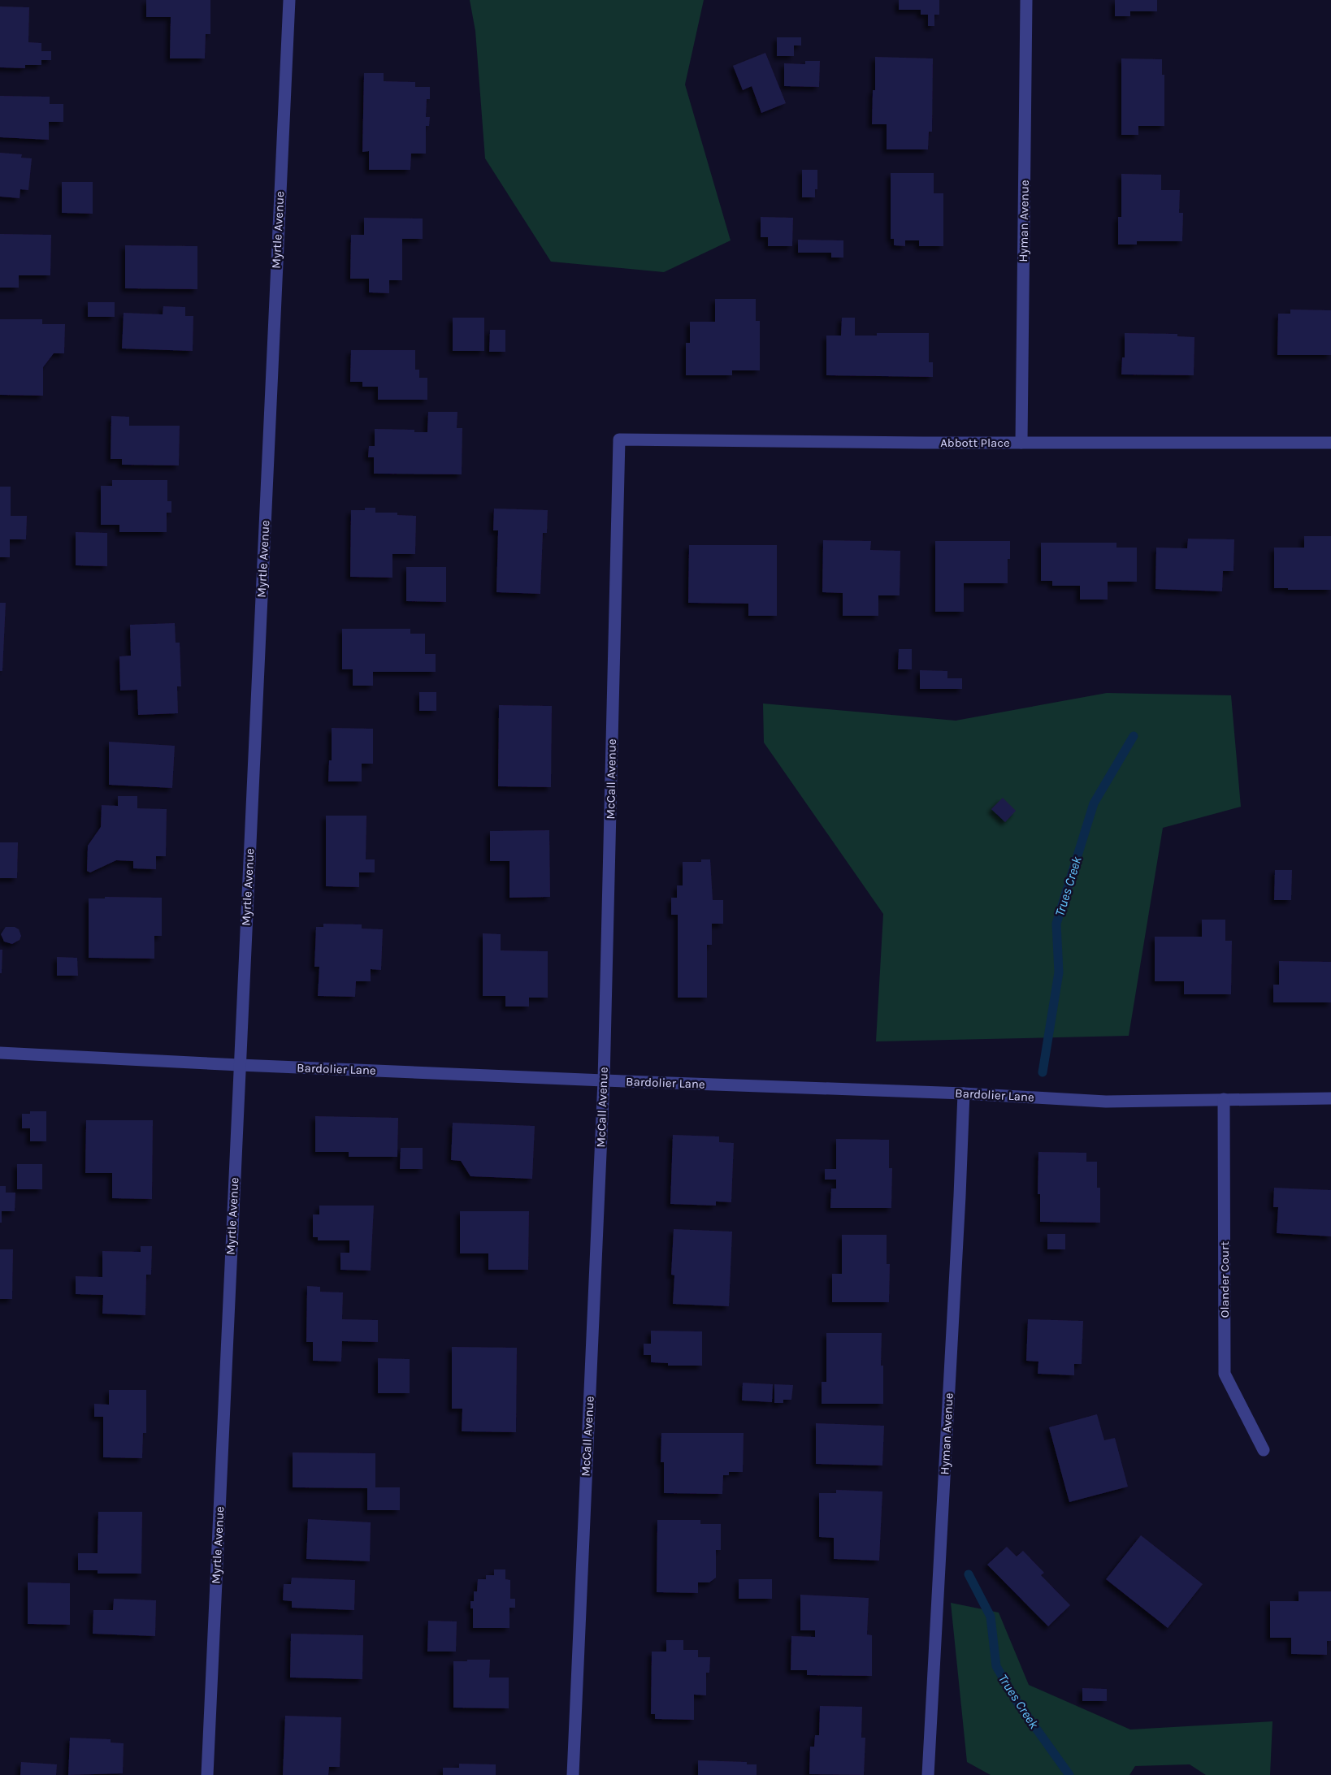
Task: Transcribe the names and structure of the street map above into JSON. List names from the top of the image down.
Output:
{
  "streets": {
    "street": [
      "Hyman Avenue",
      "Myrtle Avenue",
      "Abbott Place",
      "McCall Avenue",
      "Bardolier Lane",
      "Olander Court"
    ]
  },
  "crossings": [
    ["Hyman Avenue", "Abbott Place"],
    ["Hyman Avenue", "Bardolier Lane"],
    ["Myrtle Avenue", "Bardolier Lane"],
    ["Abbott Place", "McCall Avenue"],
    ["McCall Avenue", "Bardolier Lane"],
    ["Bardolier Lane", "Olander Court"]
  ],
  "water": ["Trues Creek"]
}
